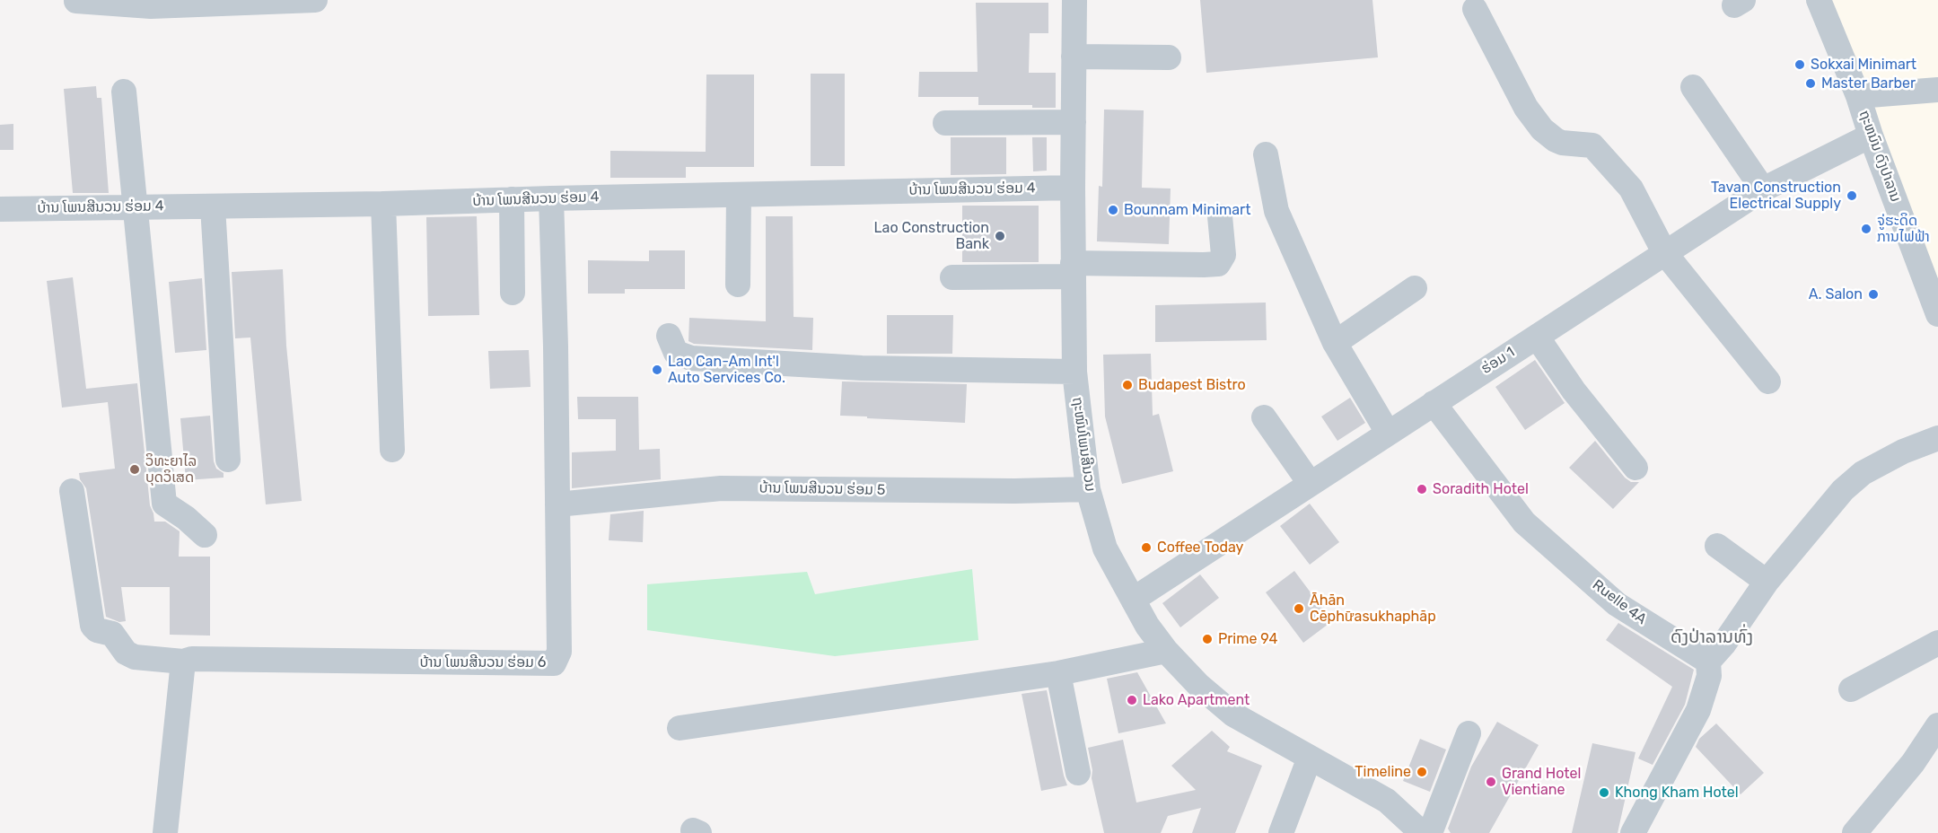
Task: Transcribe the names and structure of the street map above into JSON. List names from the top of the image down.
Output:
{
  "streets": {
    "street": [
      "ຖະຫນົນ ດົງປາລານ",
      "ບ້ານ ໂພນສີນວນ ຮ່ອມ 4",
      "ຮ່ອມ 1",
      "ຖະໜົນໂພນສີນວນ",
      "ບ້ານ ໂພນສີນວນ ຮ່ອມ 5",
      "Ruelle 4A",
      "ບ້ານ ໂພນສີນວນ ຮ່ອມ 6"
    ]
  },
  "crossings": [
    ["ຖະຫນົນ ດົງປາລານ", "ຮ່ອມ 1"],
    ["ບ້ານ ໂພນສີນວນ ຮ່ອມ 4", "ຖະໜົນໂພນສີນວນ"],
    ["ບ້ານ ໂພນສີນວນ ຮ່ອມ 4", "ບ້ານ ໂພນສີນວນ ຮ່ອມ 6"],
    ["ຮ່ອມ 1", "ຖະໜົນໂພນສີນວນ"],
    ["ຮ່ອມ 1", "Ruelle 4A"],
    ["ຖະໜົນໂພນສີນວນ", "ບ້ານ ໂພນສີນວນ ຮ່ອມ 5"],
    ["ບ້ານ ໂພນສີນວນ ຮ່ອມ 5", "ບ້ານ ໂພນສີນວນ ຮ່ອມ 6"]
  ],
  "districts": ["ດົງປ່າລານທົ່ງ"],
  "places": [
    "Sokxai Minimart",
    "Master Barber",
    "Tavan Construction Electrical Supply",
    "Bounnam Minimart",
    "ຈູ່ຮະດິດ ການໄຟຟ້າ",
    "Lao Construction Bank",
    "A. Salon",
    "Lao Can-Am Int'l Auto Services Co.",
    "Budapest Bistro",
    "ວິທະຍາໄລ ບຸດວິເສດ",
    "Soradith Hotel",
    "Coffee Today",
    "Āhān Cēphư̄asukhaphāp",
    "Prime 94",
    "Lako Apartment",
    "Timeline",
    "Grand Hotel Vientiane",
    "Khong Kham Hotel"
  ]
}
